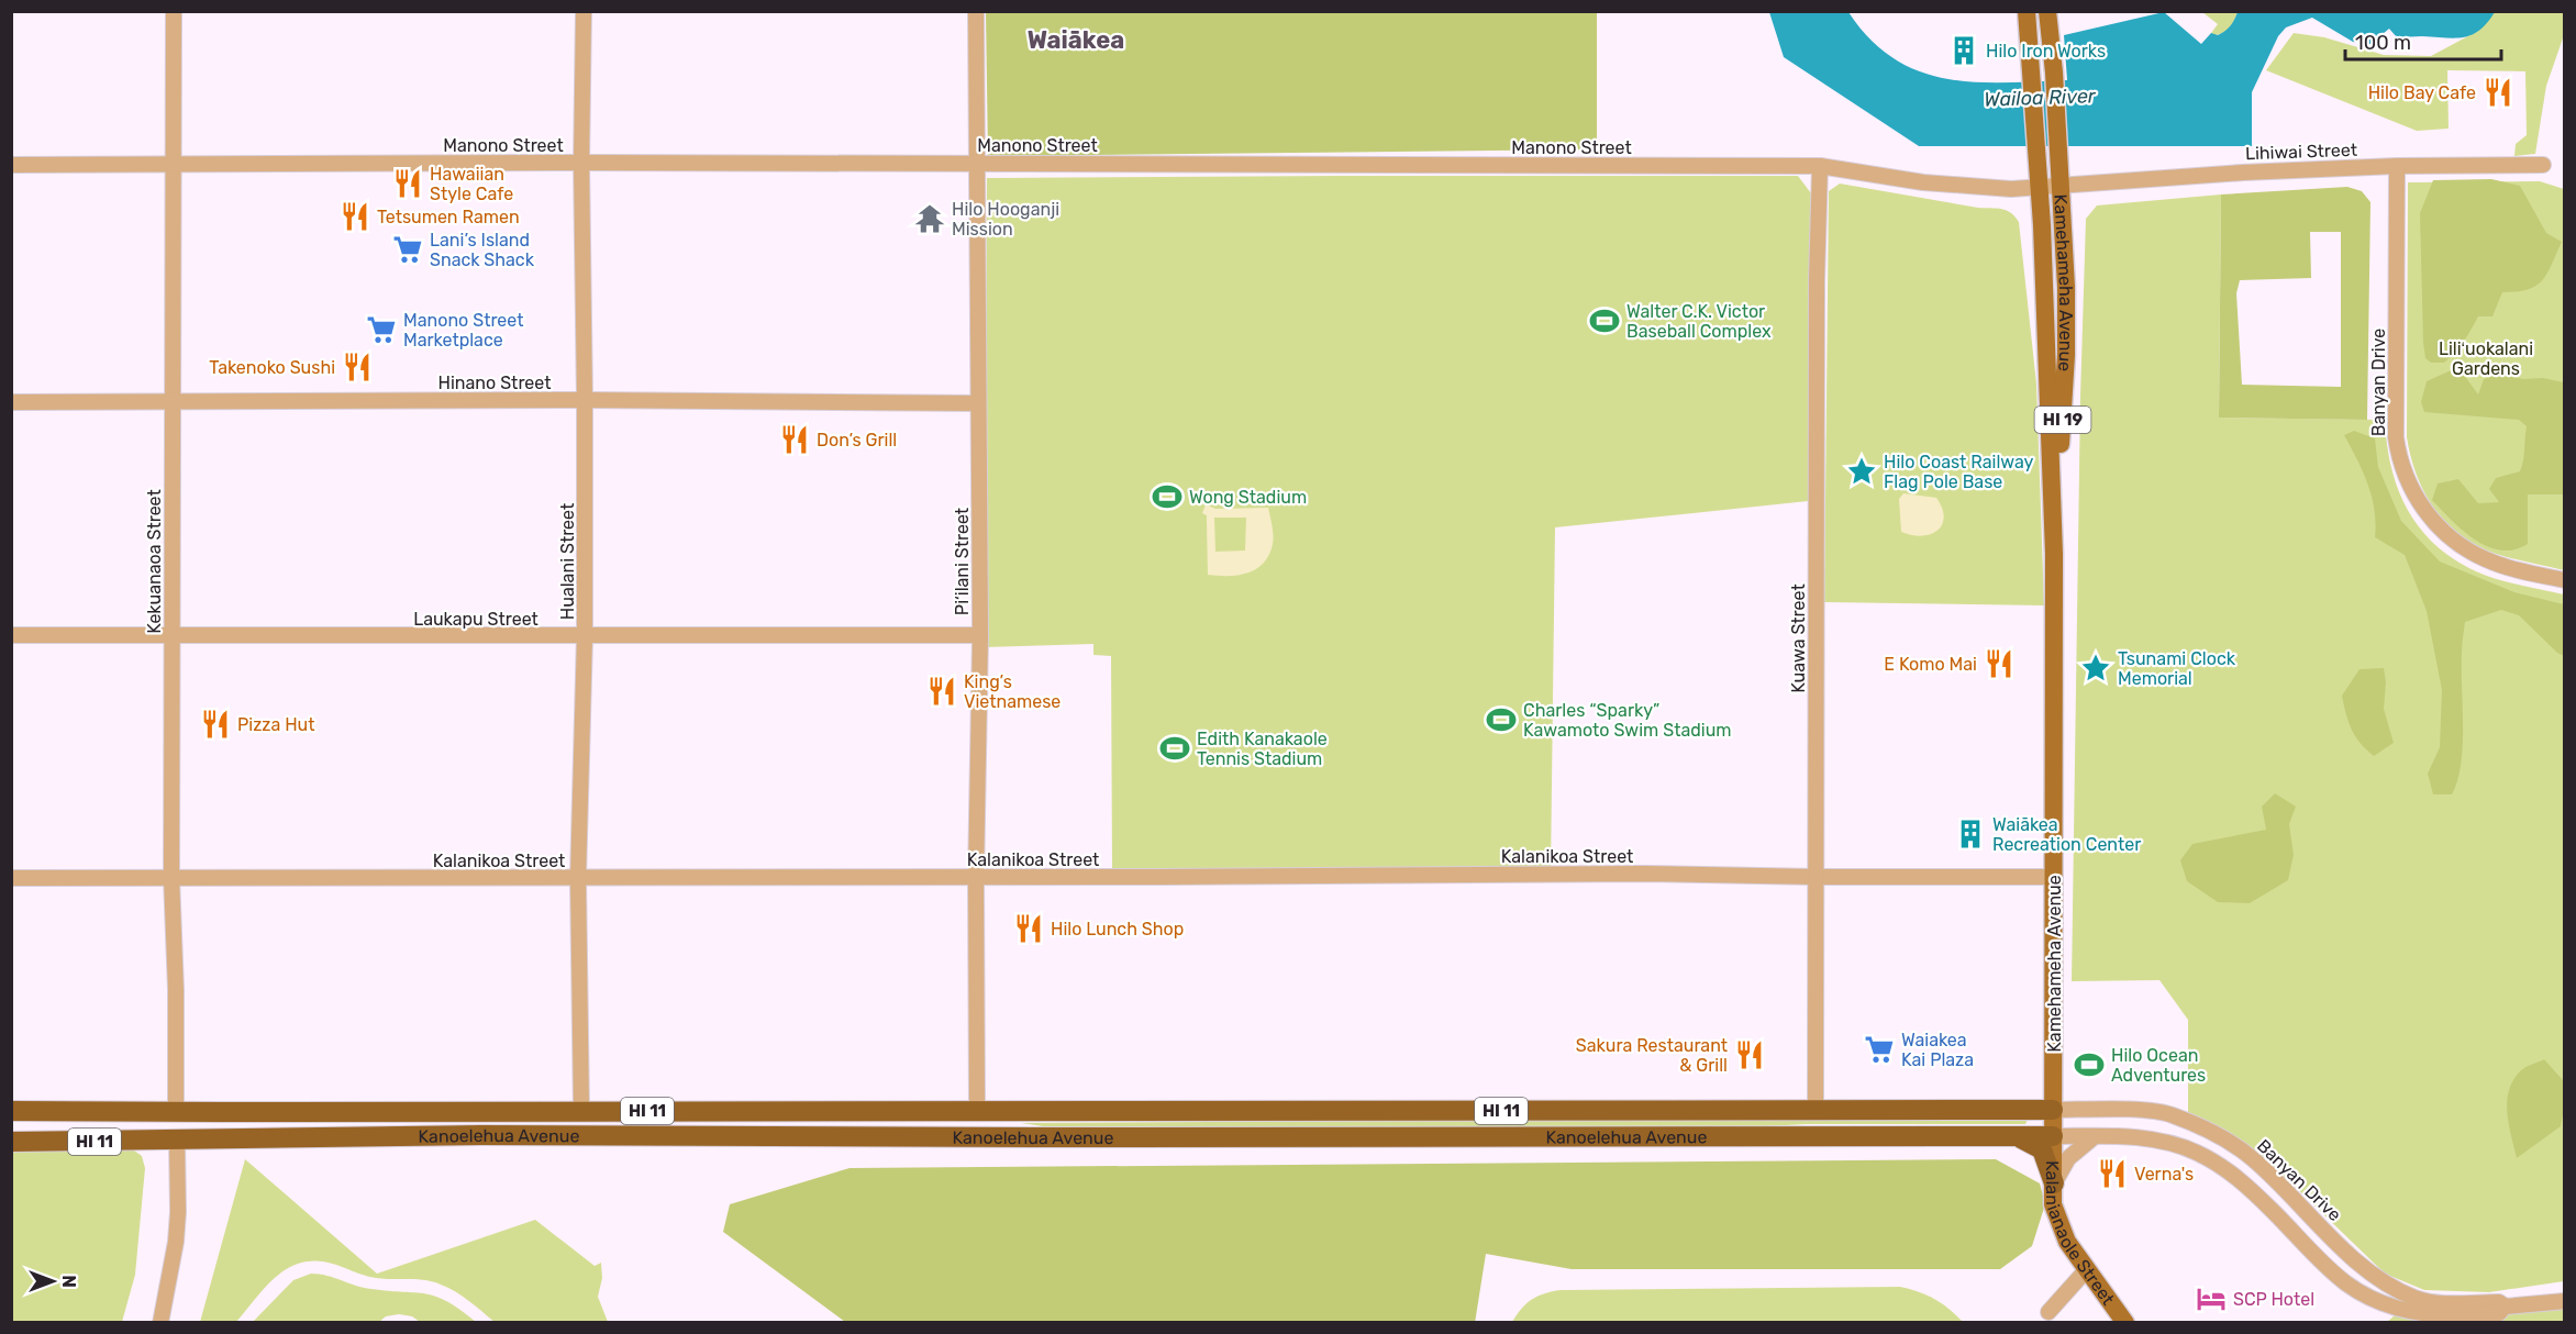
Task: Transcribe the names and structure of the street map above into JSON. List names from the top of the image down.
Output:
{
  "streets": {
    "highway": ["HI 11", "Kanoelehua Avenue"],
    "main road": ["Kamehameha Avenue", "HI 19", "Kalanianaole Street"],
    "street": [
      "Manono Street",
      "Lihiwai Street",
      "Hinano Street",
      "Banyan Drive",
      "Kekuanaoa Street",
      "Hualani Street",
      "Pi‘ilani Street",
      "Laukapu Street",
      "Kuawa Street",
      "Kalanikoa Street"
    ]
  },
  "crossings": [
    ["Manono Street", "Lihiwai Street"],
    ["Manono Street", "Kamehameha Avenue"],
    ["Manono Street", "Kekuanaoa Street"],
    ["Manono Street", "Hualani Street"],
    ["Manono Street", "Pi‘ilani Street"],
    ["Manono Street", "Kuawa Street"],
    ["Lihiwai Street", "Kamehameha Avenue"],
    ["Lihiwai Street", "Banyan Drive"],
    ["Kamehameha Avenue", "Banyan Drive"],
    ["Kamehameha Avenue", "Kalanikoa Street"],
    ["Kamehameha Avenue", "Kanoelehua Avenue"],
    ["Kamehameha Avenue", "Kalanianaole Street"],
    ["Hinano Street", "Kekuanaoa Street"],
    ["Hinano Street", "Hualani Street"],
    ["Hinano Street", "Pi‘ilani Street"],
    ["Banyan Drive", "Kanoelehua Avenue"],
    ["Banyan Drive", "Kalanianaole Street"],
    ["Kekuanaoa Street", "Laukapu Street"],
    ["Kekuanaoa Street", "Kalanikoa Street"],
    ["Kekuanaoa Street", "Kanoelehua Avenue"],
    ["Hualani Street", "Laukapu Street"],
    ["Hualani Street", "Kalanikoa Street"],
    ["Hualani Street", "Kanoelehua Avenue"],
    ["Pi‘ilani Street", "Laukapu Street"],
    ["Pi‘ilani Street", "Kalanikoa Street"],
    ["Pi‘ilani Street", "Kanoelehua Avenue"],
    ["Kuawa Street", "Kalanikoa Street"],
    ["Kuawa Street", "Kanoelehua Avenue"],
    ["Kanoelehua Avenue", "Kalanianaole Street"]
  ],
  "districts": ["Waiākea"],
  "water": ["Wailoa River"],
  "parks": ["Liliʻuokalani Gardens"],
  "places": {
    "building": ["Hilo Iron Works", "Waiākea Recreation Center"],
    "restaurant": [
      "Hilo Bay Cafe",
      "Hawaiian Style Cafe",
      "Tetsumen Ramen",
      "Takenoko Sushi",
      "Don’s Grill",
      "E Komo Mai",
      "King’s Vietnamese",
      "Pizza Hut",
      "Hilo Lunch Shop",
      "Sakura Restaurant & Grill",
      "Verna's"
    ],
    "temple": ["Hilo Hooganji Mission"],
    "supermarket": ["Lani’s Island Snack Shack", "Manono Street Marketplace", "Waiakea Kai Plaza"],
    "sports": [
      "Walter C.K. Victor Baseball Complex",
      "Wong Stadium",
      "Charles “Sparky” Kawamoto Swim Stadium",
      "Edith Kanakaole Tennis Stadium",
      "Hilo Ocean Adventures"
    ],
    "place": ["Hilo Coast Railway Flag Pole Base", "Tsunami Clock Memorial"],
    "hotel": ["SCP Hotel"]
  },
  "scale_bar": "100 m",
  "north": "right"
}
